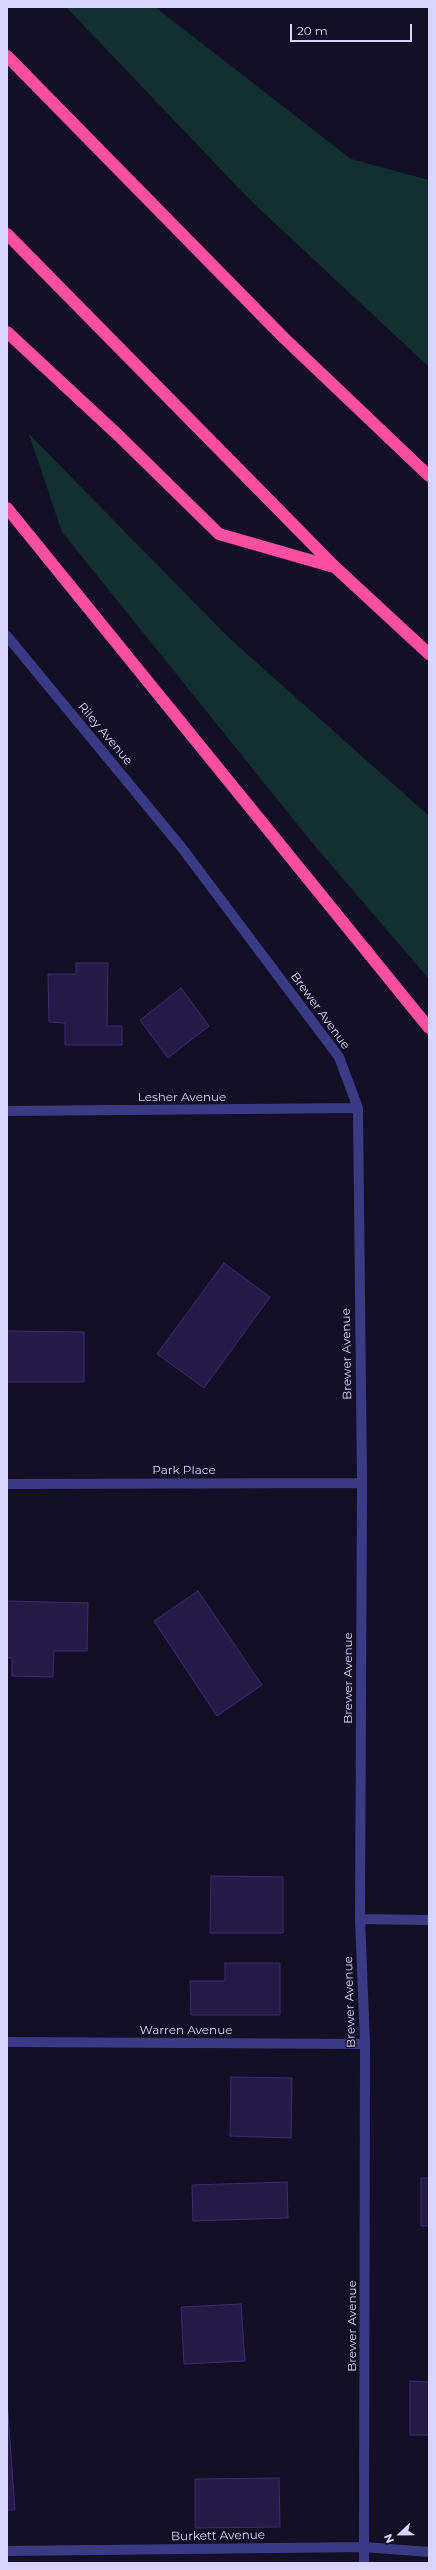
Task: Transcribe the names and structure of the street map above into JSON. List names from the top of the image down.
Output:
{
  "streets": {
    "street": [
      "Riley Avenue",
      "Brewer Avenue",
      "Lesher Avenue",
      "Park Place",
      "Warren Avenue",
      "Burkett Avenue"
    ]
  },
  "crossings": [
    ["Riley Avenue", "Brewer Avenue"],
    ["Brewer Avenue", "Lesher Avenue"],
    ["Brewer Avenue", "Park Place"],
    ["Brewer Avenue", "Warren Avenue"],
    ["Brewer Avenue", "Burkett Avenue"]
  ],
  "scale_bar": "20 m",
  "north": "left"
}
